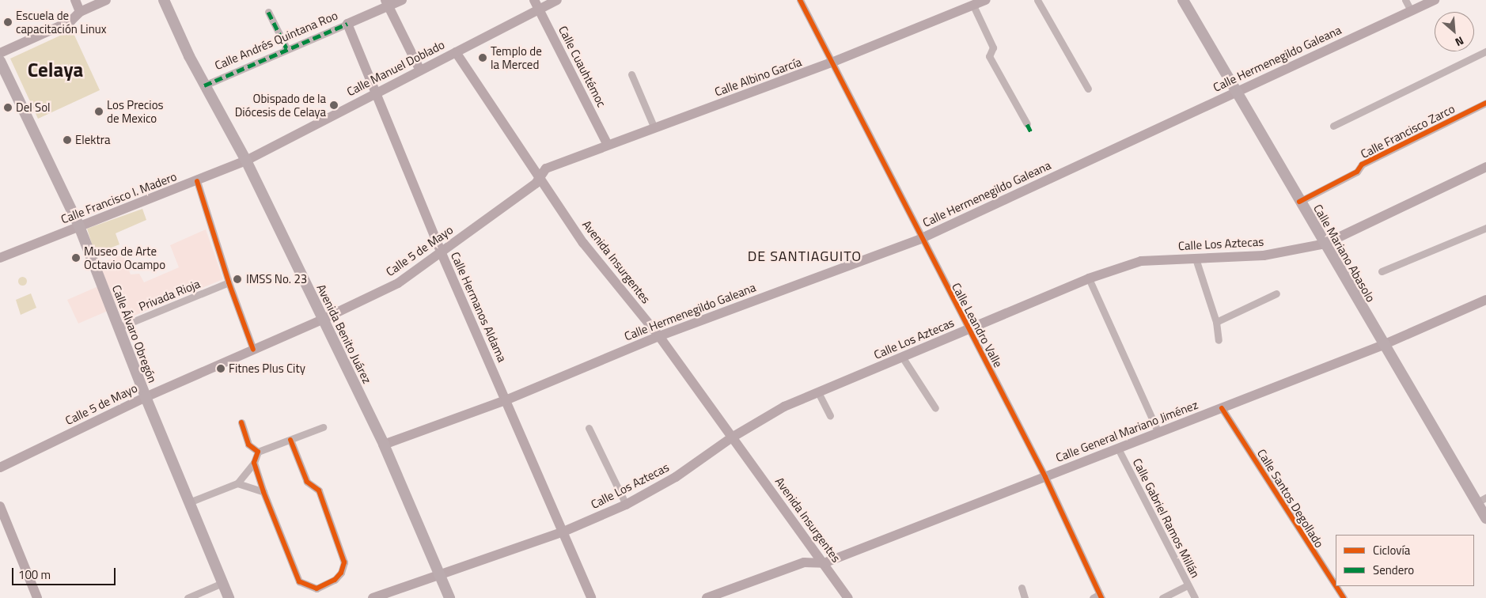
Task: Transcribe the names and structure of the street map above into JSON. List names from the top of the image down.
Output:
{
  "streets": {
    "main road": [
      "Calle Andrés Quintana Roo",
      "Calle Hermenegildo Galeana",
      "Calle Cuauhtémoc",
      "Calle Manuel Doblado",
      "Calle Albino García",
      "Calle Francisco I. Madero",
      "Calle Los Aztecas",
      "Calle 5 de Mayo",
      "Calle Mariano Abasolo",
      "Avenida Insurgentes",
      "Calle Hermanos Aldama",
      "Calle Álvaro Obregón",
      "Avenida Benito Juárez",
      "Calle General Mariano Jiménez"
    ],
    "street": [
      "Calle Francisco Zarco",
      "Privada Rioja",
      "Calle Leandro Valle",
      "Calle Santos Degollado",
      "Calle Gabriel Ramos Millán"
    ]
  },
  "crossings": [
    ["Calle Andrés Quintana Roo", "Calle Hermanos Aldama"],
    ["Calle Andrés Quintana Roo", "Avenida Benito Juárez"],
    ["Calle Hermenegildo Galeana", "Calle Mariano Abasolo"],
    ["Calle Hermenegildo Galeana", "Avenida Insurgentes"],
    ["Calle Hermenegildo Galeana", "Calle Hermanos Aldama"],
    ["Calle Hermenegildo Galeana", "Calle Leandro Valle"],
    ["Calle Hermenegildo Galeana", "Avenida Benito Juárez"],
    ["Calle Cuauhtémoc", "Calle Manuel Doblado"],
    ["Calle Cuauhtémoc", "Calle Albino García"],
    ["Calle Manuel Doblado", "Calle Francisco I. Madero"],
    ["Calle Manuel Doblado", "Avenida Insurgentes"],
    ["Calle Manuel Doblado", "Calle Hermanos Aldama"],
    ["Calle Manuel Doblado", "Avenida Benito Juárez"],
    ["Calle Albino García", "Calle 5 de Mayo"],
    ["Calle Albino García", "Avenida Insurgentes"],
    ["Calle Albino García", "Calle Leandro Valle"],
    ["Calle Francisco Zarco", "Calle Mariano Abasolo"],
    ["Calle Francisco I. Madero", "Calle Álvaro Obregón"],
    ["Calle Francisco I. Madero", "Avenida Benito Juárez"],
    ["Calle Los Aztecas", "Calle Mariano Abasolo"],
    ["Calle Los Aztecas", "Avenida Insurgentes"],
    ["Calle Los Aztecas", "Calle Hermanos Aldama"],
    ["Calle Los Aztecas", "Calle Leandro Valle"],
    ["Calle Los Aztecas", "Avenida Benito Juárez"],
    ["Calle 5 de Mayo", "Avenida Insurgentes"],
    ["Calle 5 de Mayo", "Calle Hermanos Aldama"],
    ["Calle 5 de Mayo", "Calle Álvaro Obregón"],
    ["Calle 5 de Mayo", "Avenida Benito Juárez"],
    ["Calle Mariano Abasolo", "Calle General Mariano Jiménez"],
    ["Avenida Insurgentes", "Calle General Mariano Jiménez"],
    ["Privada Rioja", "Calle Álvaro Obregón"],
    ["Calle Leandro Valle", "Calle General Mariano Jiménez"],
    ["Calle General Mariano Jiménez", "Calle Santos Degollado"],
    ["Calle General Mariano Jiménez", "Calle Gabriel Ramos Millán"]
  ],
  "districts": ["Celaya", "DE SANTIAGUITO"],
  "places": [
    "Escuela de capacitación Linux",
    "Templo de la Merced",
    "Obispado de la Diócesis de Celaya",
    "Del Sol",
    "Los Precios de Mexico",
    "Elektra",
    "Museo de Arte Octavio Ocampo",
    "IMSS No. 23",
    "Fitnes Plus City"
  ],
  "legend": ["Ciclovía", "Sendero"],
  "scale_bar": "100 m",
  "north": "bottom right"
}
